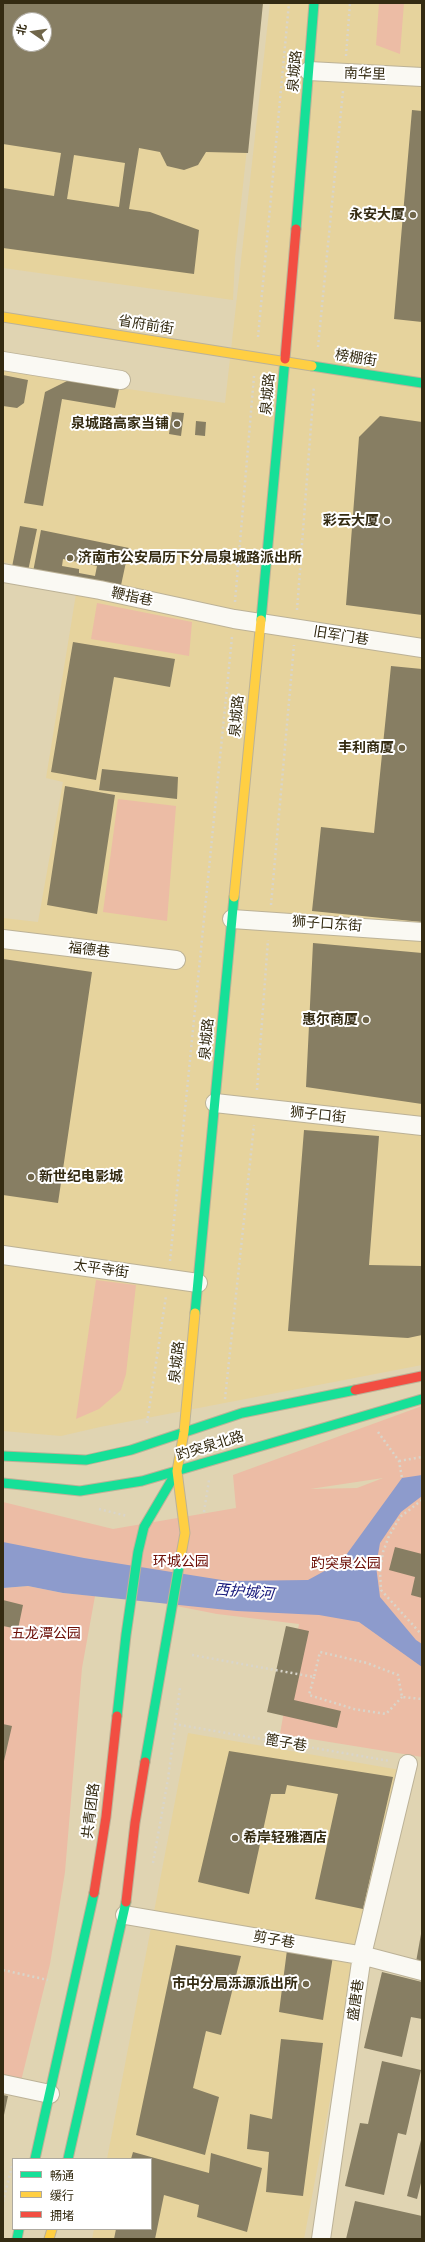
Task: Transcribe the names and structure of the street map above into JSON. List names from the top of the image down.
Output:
{
  "streets": {
    "main road": [
      "泉城路",
      "省府前街",
      "榜棚街",
      "趵突泉北路",
      "共青团路"
    ],
    "street": [
      "南华里",
      "鞭指巷",
      "旧军门巷",
      "狮子口东街",
      "福德巷",
      "狮子口街",
      "太平寺街",
      "剪子巷",
      "盛唐巷"
    ],
    "path": ["篦子巷"]
  },
  "crossings": [
    ["泉城路", "南华里"],
    ["泉城路", "省府前街"],
    ["泉城路", "榜棚街"],
    ["泉城路", "鞭指巷"],
    ["泉城路", "旧军门巷"],
    ["泉城路", "狮子口东街"],
    ["泉城路", "狮子口街"],
    ["泉城路", "太平寺街"],
    ["泉城路", "趵突泉北路"],
    ["泉城路", "共青团路"],
    ["省府前街", "榜棚街"],
    ["鞭指巷", "旧军门巷"],
    ["趵突泉北路", "共青团路"],
    ["篦子巷", "共青团路"],
    ["篦子巷", "盛唐巷"],
    ["共青团路", "剪子巷"],
    ["剪子巷", "盛唐巷"]
  ],
  "water": ["西护城河"],
  "parks": ["环城公园", "趵突泉公园", "五龙潭公园"],
  "places": [
    "永安大厦",
    "泉城路高家当铺",
    "彩云大厦",
    "济南市公安局历下分局泉城路派出所",
    "丰利商厦",
    "惠尔商厦",
    "新世纪电影城",
    "希岸轻雅酒店",
    "市中分局泺源派出所"
  ],
  "legend": ["畅通", "缓行", "拥堵"],
  "north": "left"
}
